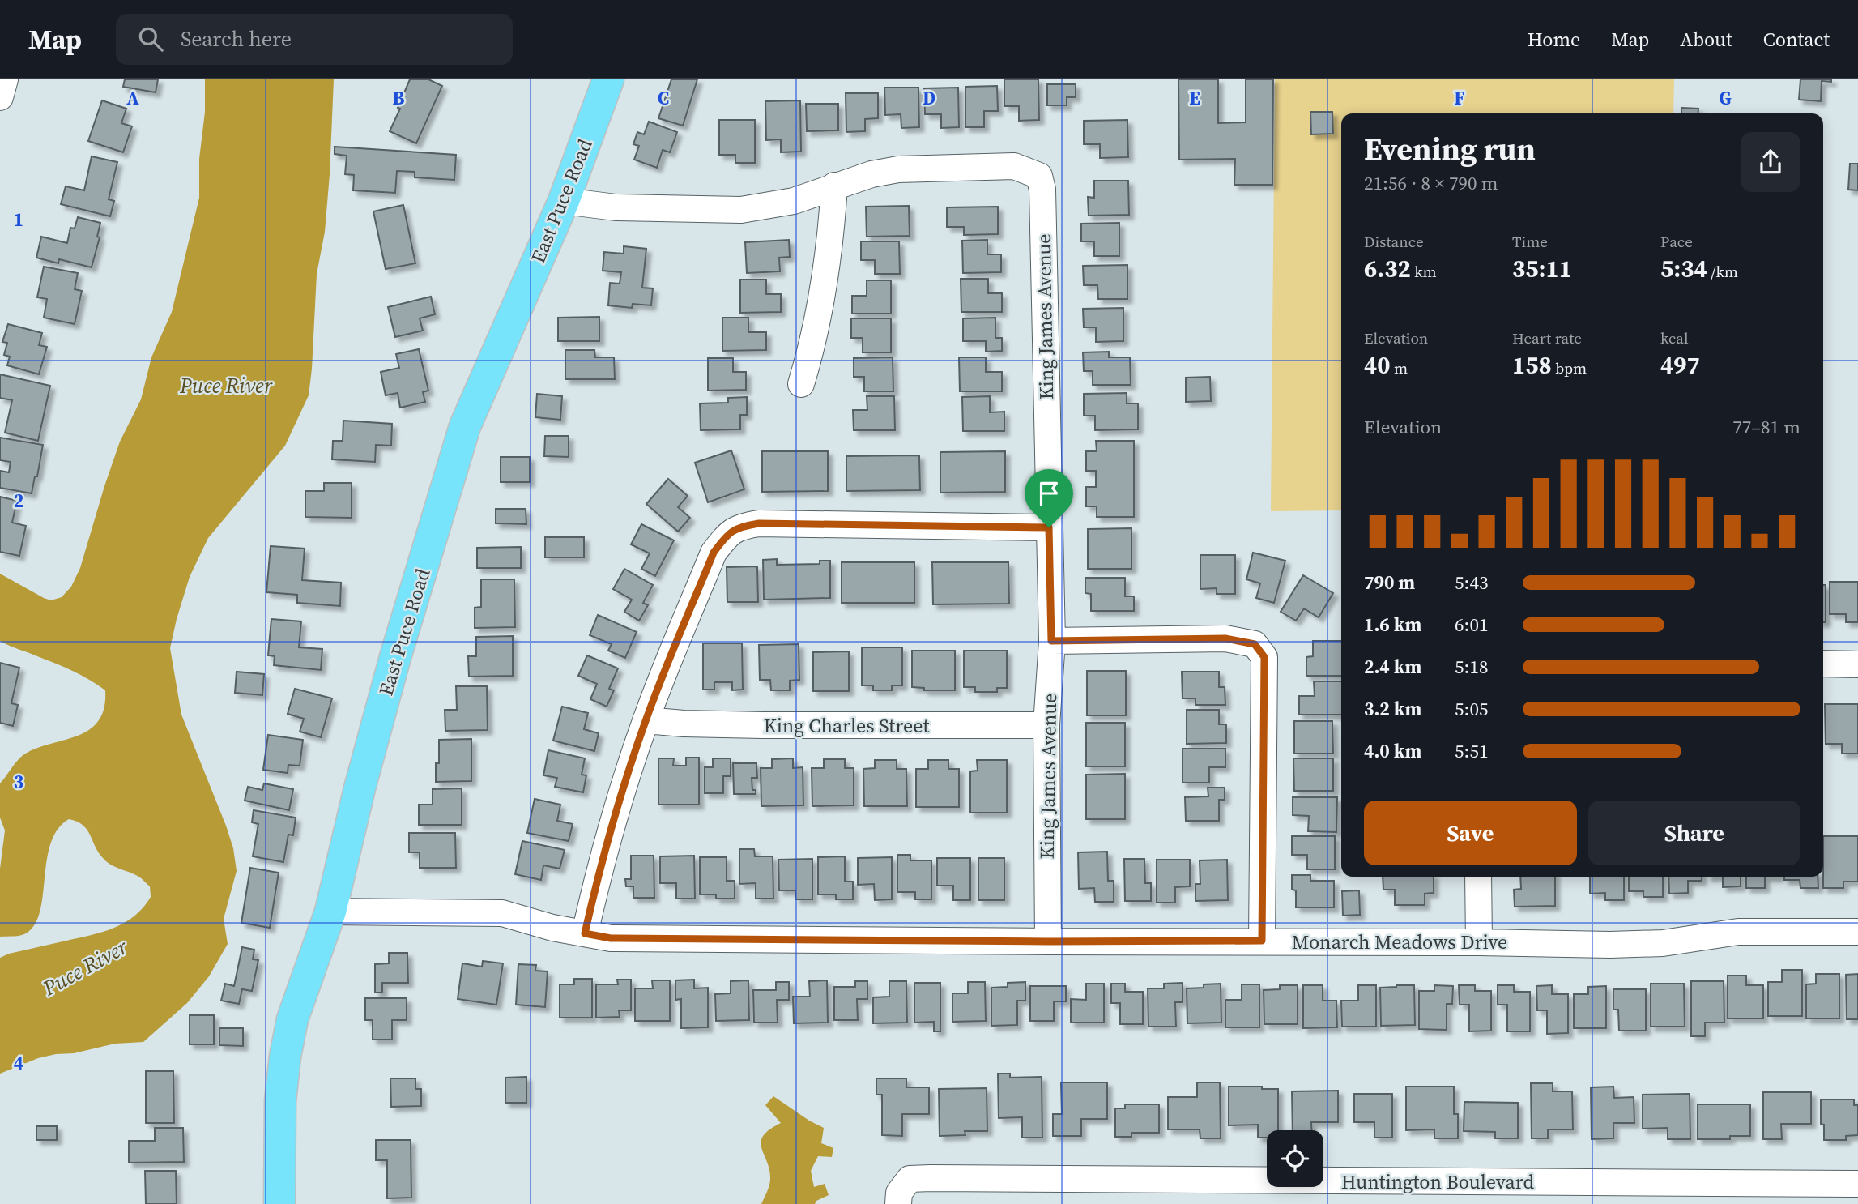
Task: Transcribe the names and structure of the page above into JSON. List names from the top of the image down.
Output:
{
  "streets": {
    "main road": ["East Puce Road"],
    "street": [
      "King James Avenue",
      "King Charles Street",
      "Monarch Meadows Drive",
      "Huntington Boulevard"
    ]
  },
  "crossings": [
    ["East Puce Road", "King James Avenue"],
    ["East Puce Road", "Monarch Meadows Drive"],
    ["King James Avenue", "King Charles Street"],
    ["King James Avenue", "Monarch Meadows Drive"]
  ],
  "water": ["Puce River"],
  "page": {
    "header": "Map",
    "search": "Search here",
    "nav": [
      "Home",
      "Map",
      "About",
      "Contact"
    ],
    "heading": ["Evening run", "21:56 · 8 × 790 m"],
    "stats": [
      ["Distance", "6.32 km"],
      ["Time", "35:11"],
      ["Pace", "5:34 /km"],
      ["Elevation", "40 m"],
      ["Heart rate", "158 bpm"],
      ["kcal", "497"]
    ],
    "chart": ["Elevation", "77–81 m"],
    "list": [
      {
        "name": "790 m",
        "note": "5:43"
      },
      {
        "name": "1.6 km",
        "note": "6:01"
      },
      {
        "name": "2.4 km",
        "note": "5:18"
      },
      {
        "name": "3.2 km",
        "note": "5:05"
      },
      {
        "name": "4.0 km",
        "note": "5:51"
      }
    ],
    "buttons": ["Save", "Share"]
  },
  "grid": {
    "columns": [
      "A",
      "B",
      "C",
      "D",
      "E",
      "F",
      "G"
    ],
    "rows": [
      "1",
      "2",
      "3",
      "4"
    ]
  }
}
